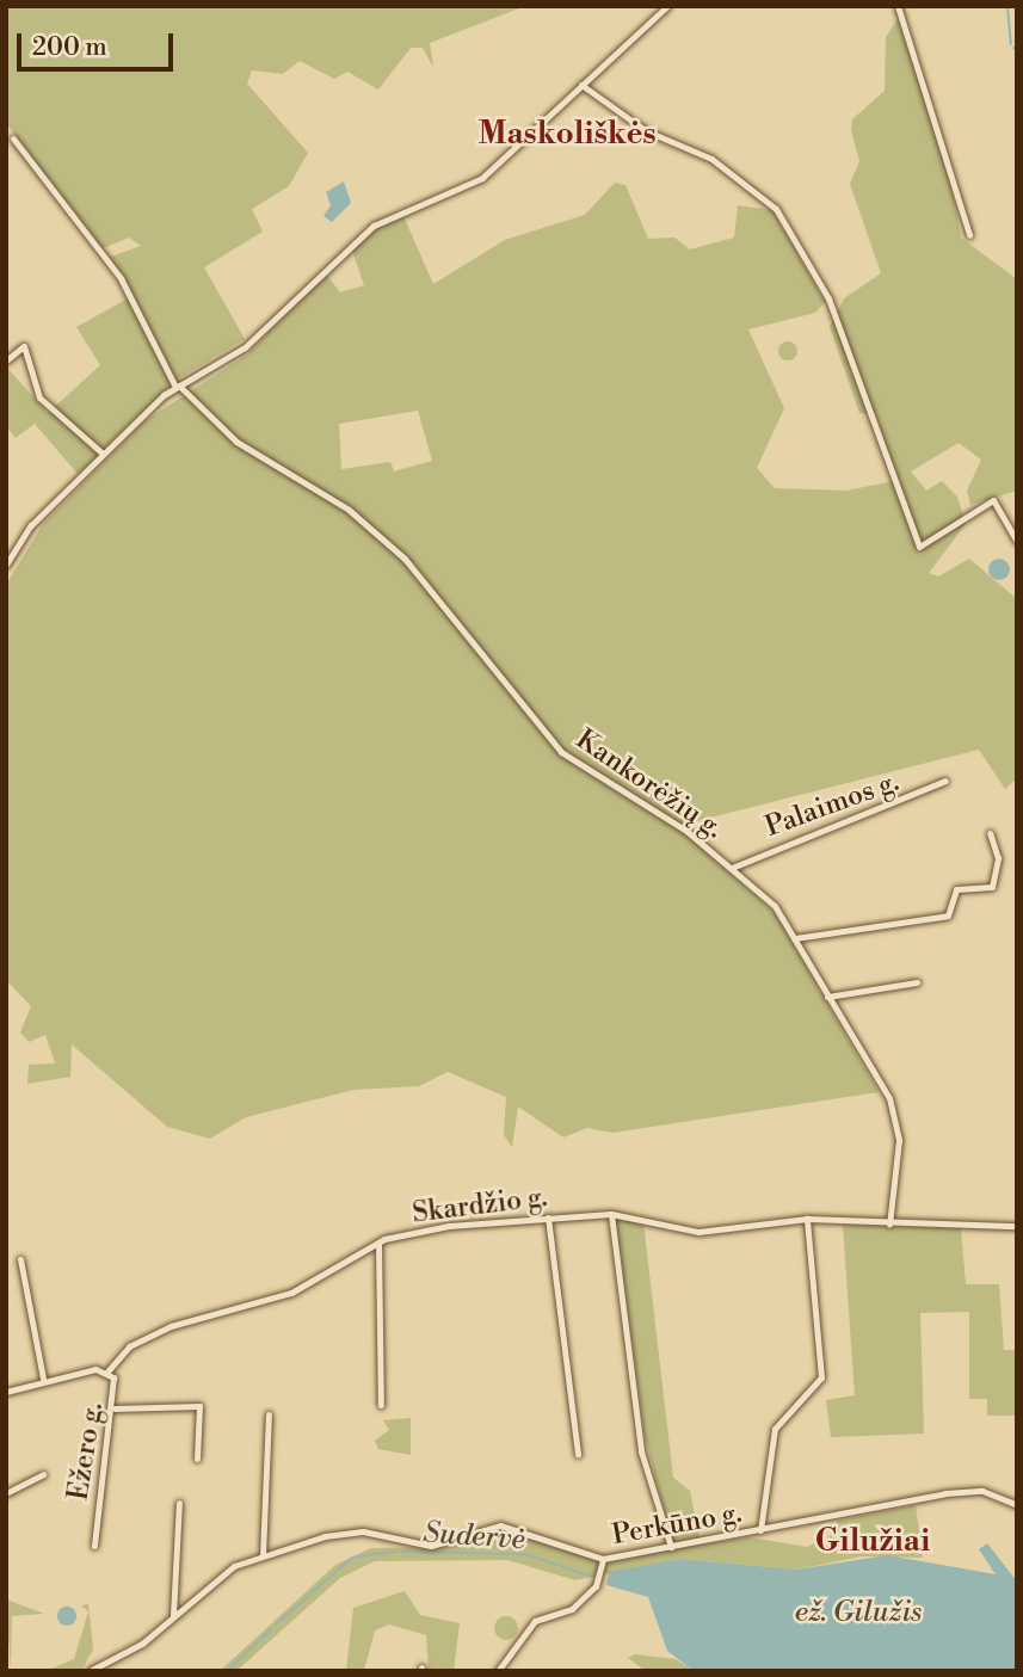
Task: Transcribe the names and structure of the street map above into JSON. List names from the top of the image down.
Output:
{
  "streets": {
    "street": [
      "Kankorėžių g.",
      "Palaimos g.",
      "Skardžio g.",
      "Ežero g.",
      "Perkūno g."
    ]
  },
  "crossings": [
    ["Kankorėžių g.", "Palaimos g."],
    ["Kankorėžių g.", "Skardžio g."],
    ["Skardžio g.", "Ežero g."]
  ],
  "districts": ["Maskoliškės", "Gilužiai"],
  "water": ["Sudervė", "ež. Gilužis"],
  "scale_bar": "200 m"
}
